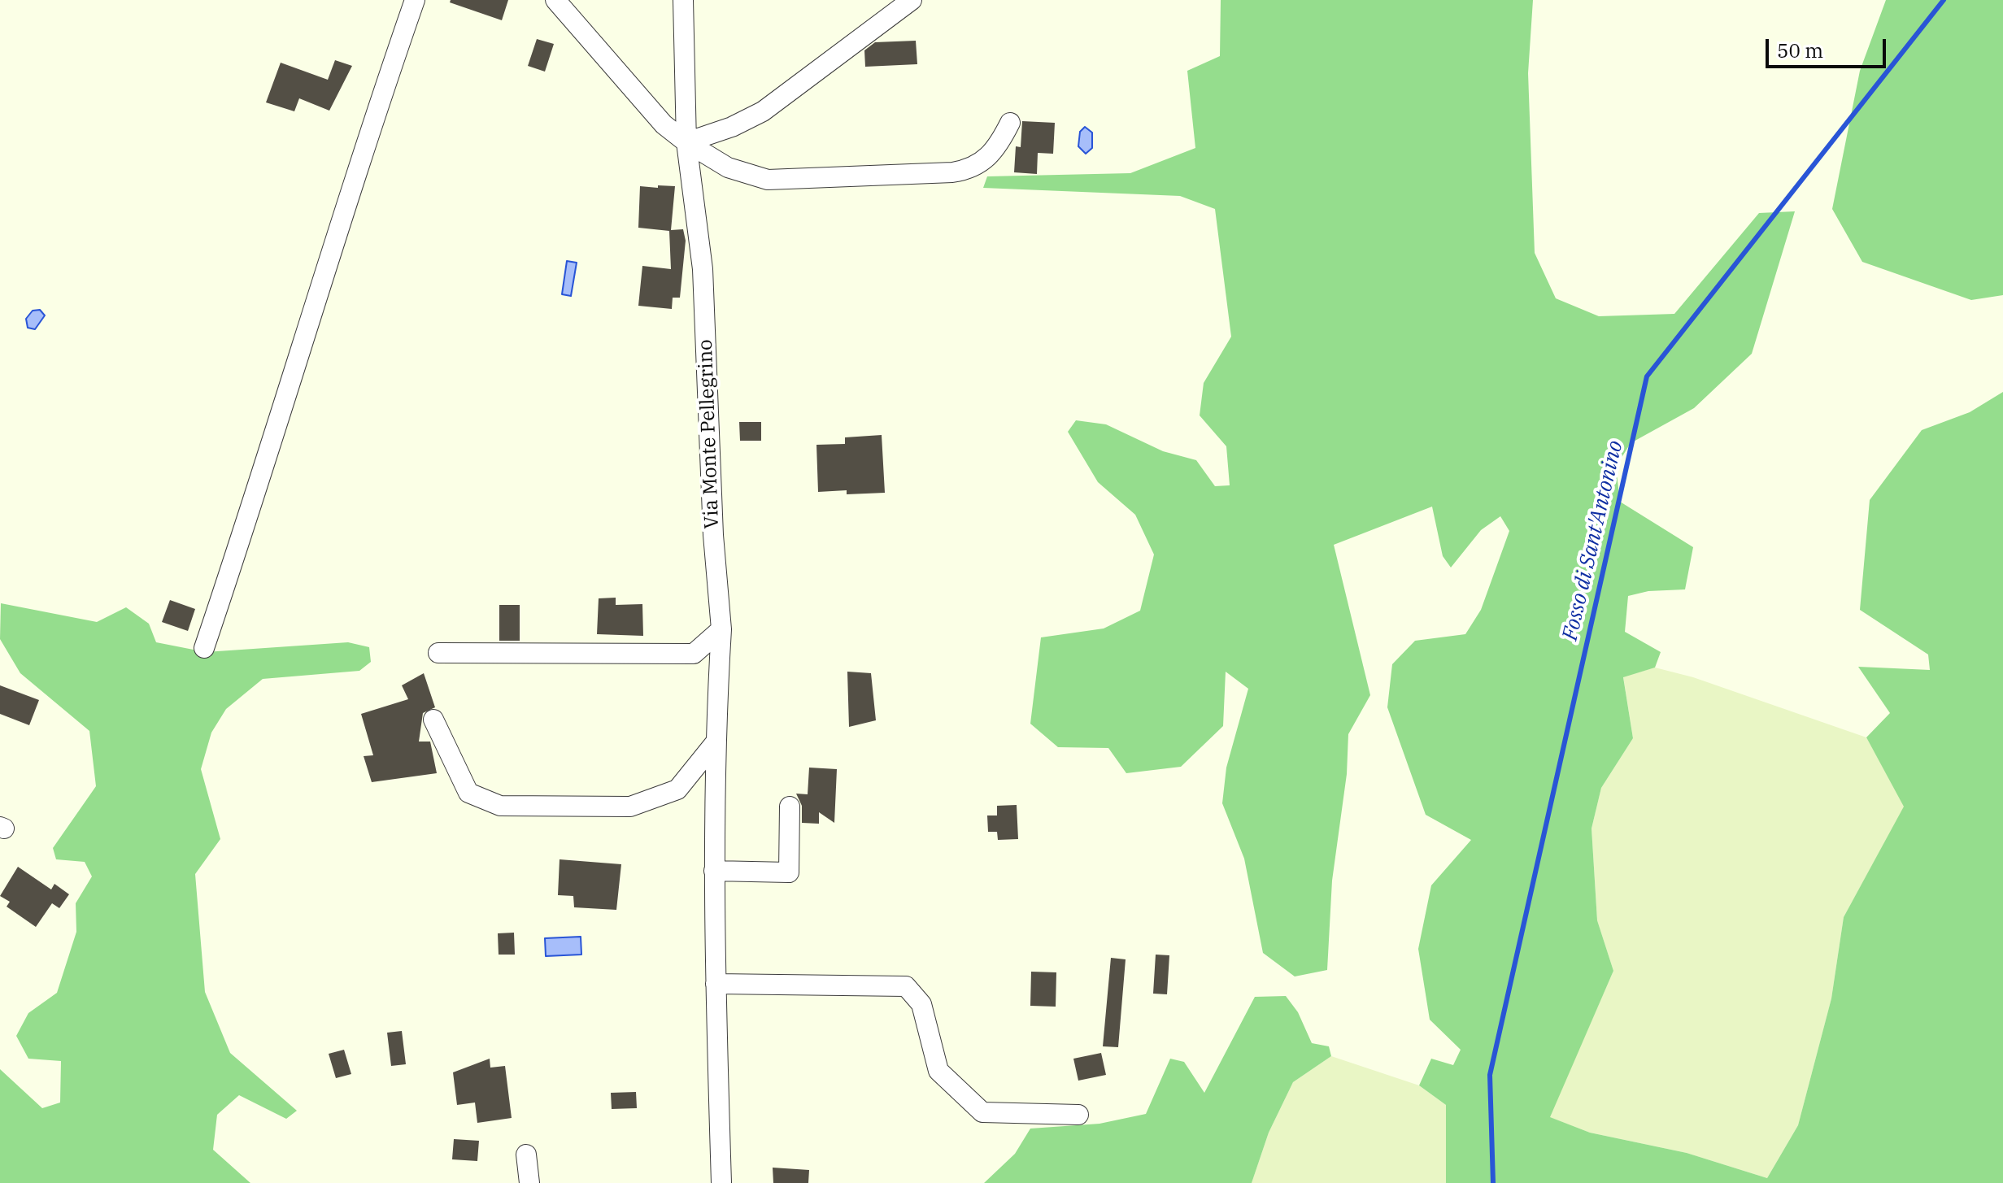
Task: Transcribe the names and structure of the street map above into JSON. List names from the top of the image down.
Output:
{
  "streets": {
    "street": ["Via Monte Pellegrino"]
  },
  "water": ["Fosso di Sant'Antonino"],
  "scale_bar": "50 m"
}
